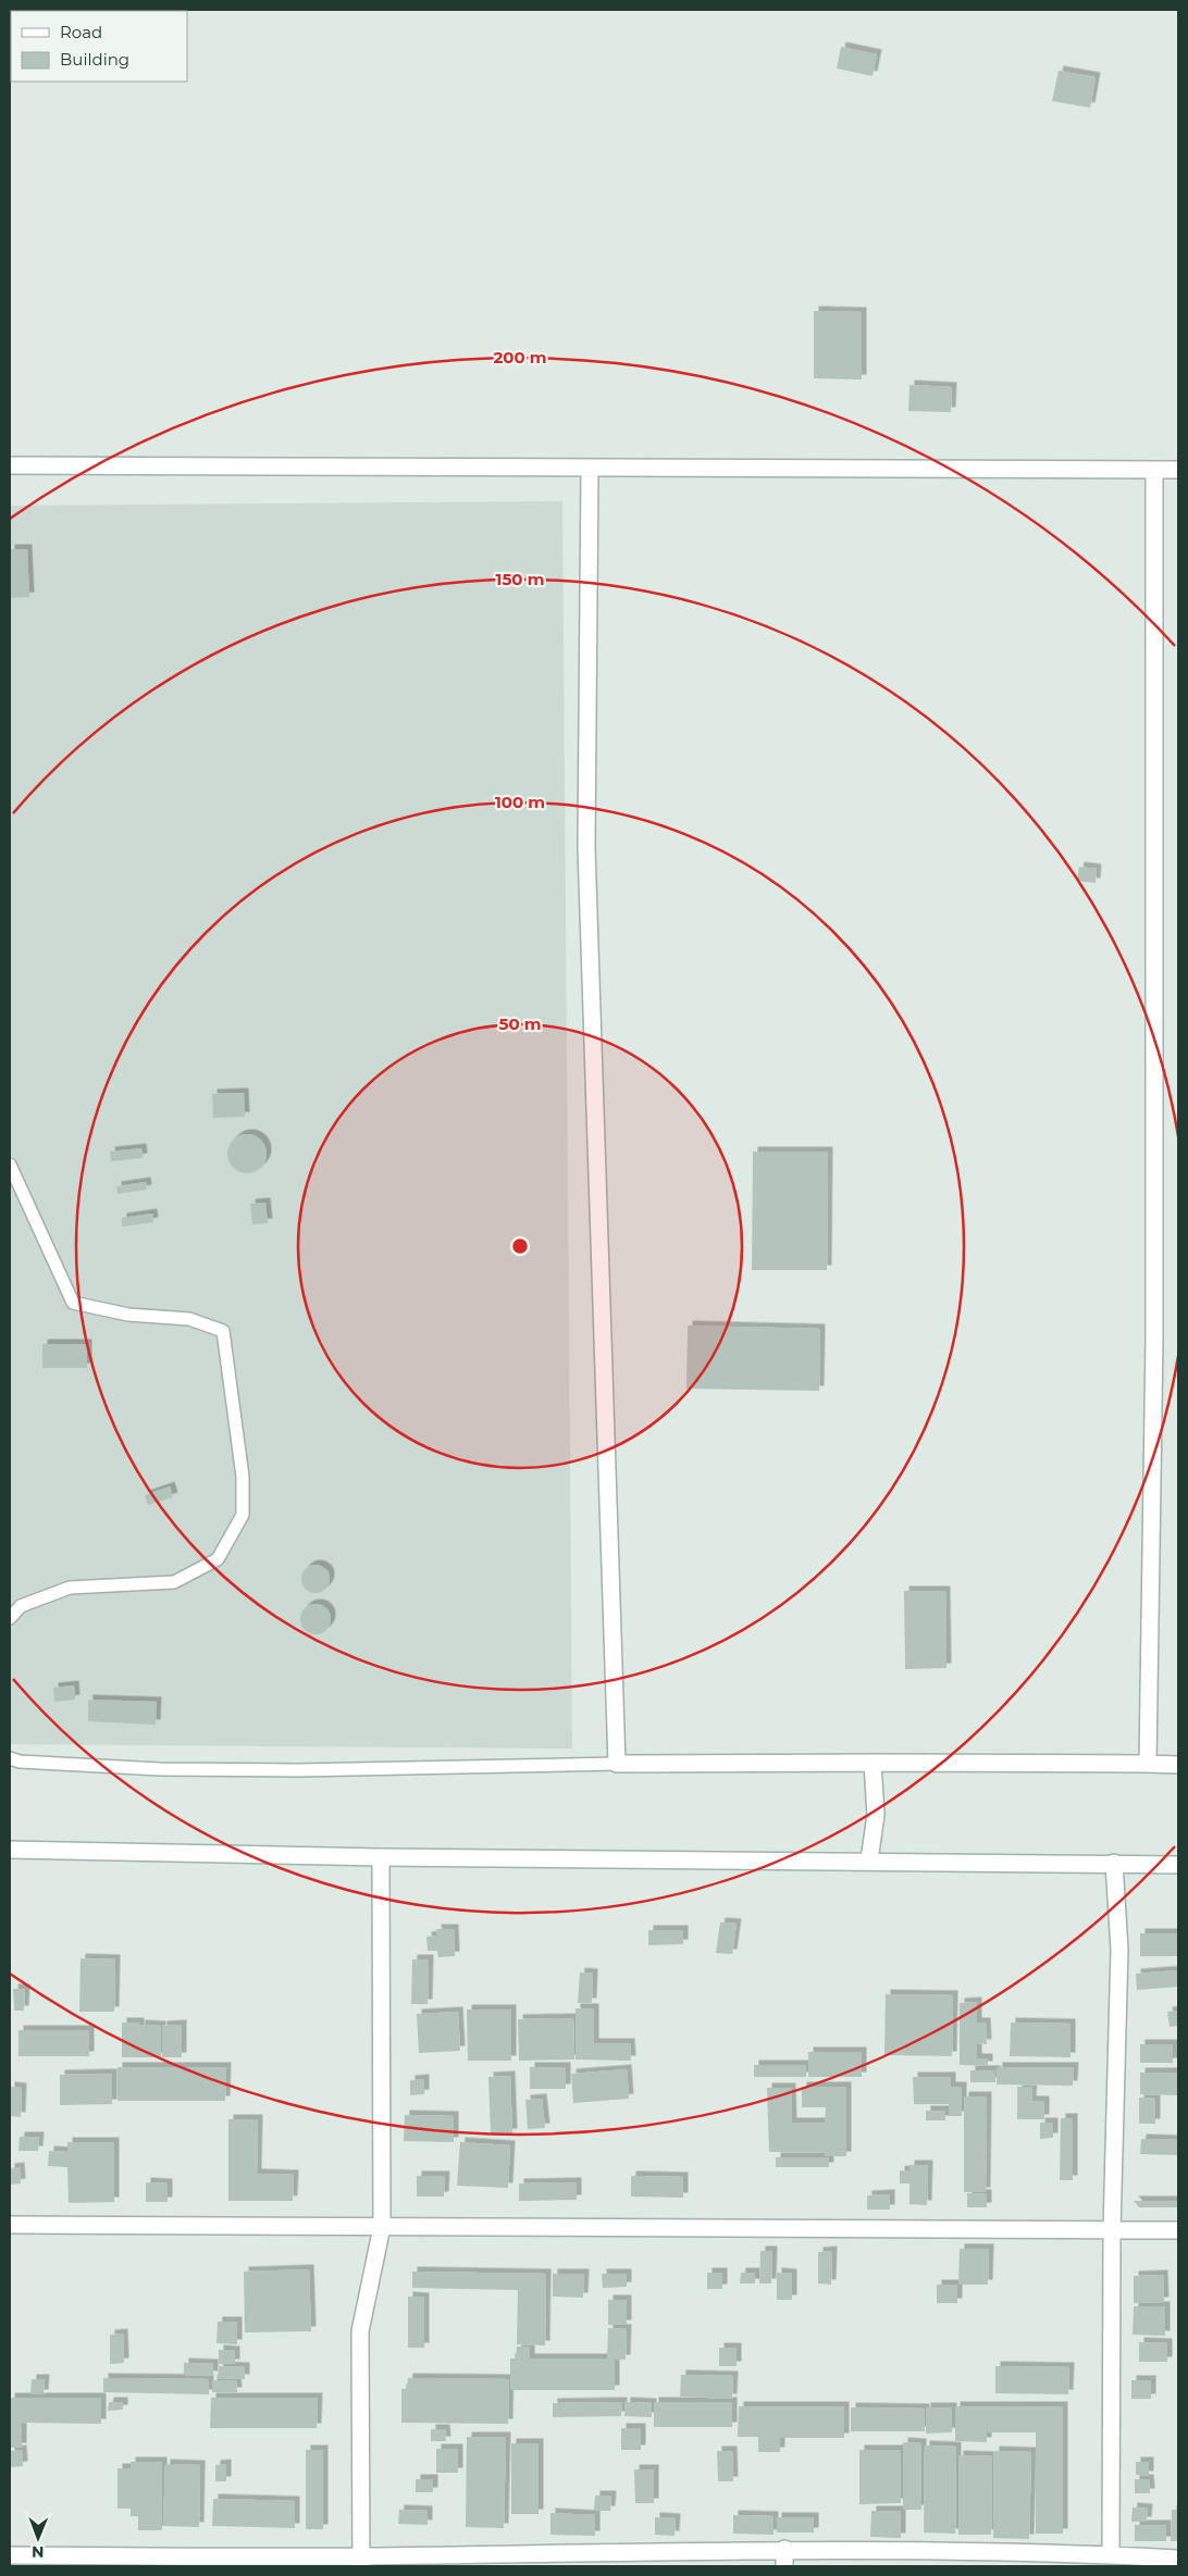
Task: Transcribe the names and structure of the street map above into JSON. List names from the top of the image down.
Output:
{
  "legend": ["Road", "Building"],
  "north": "bottom",
  "rings": [
    "200 m",
    "150 m",
    "100 m",
    "50 m"
  ]
}
